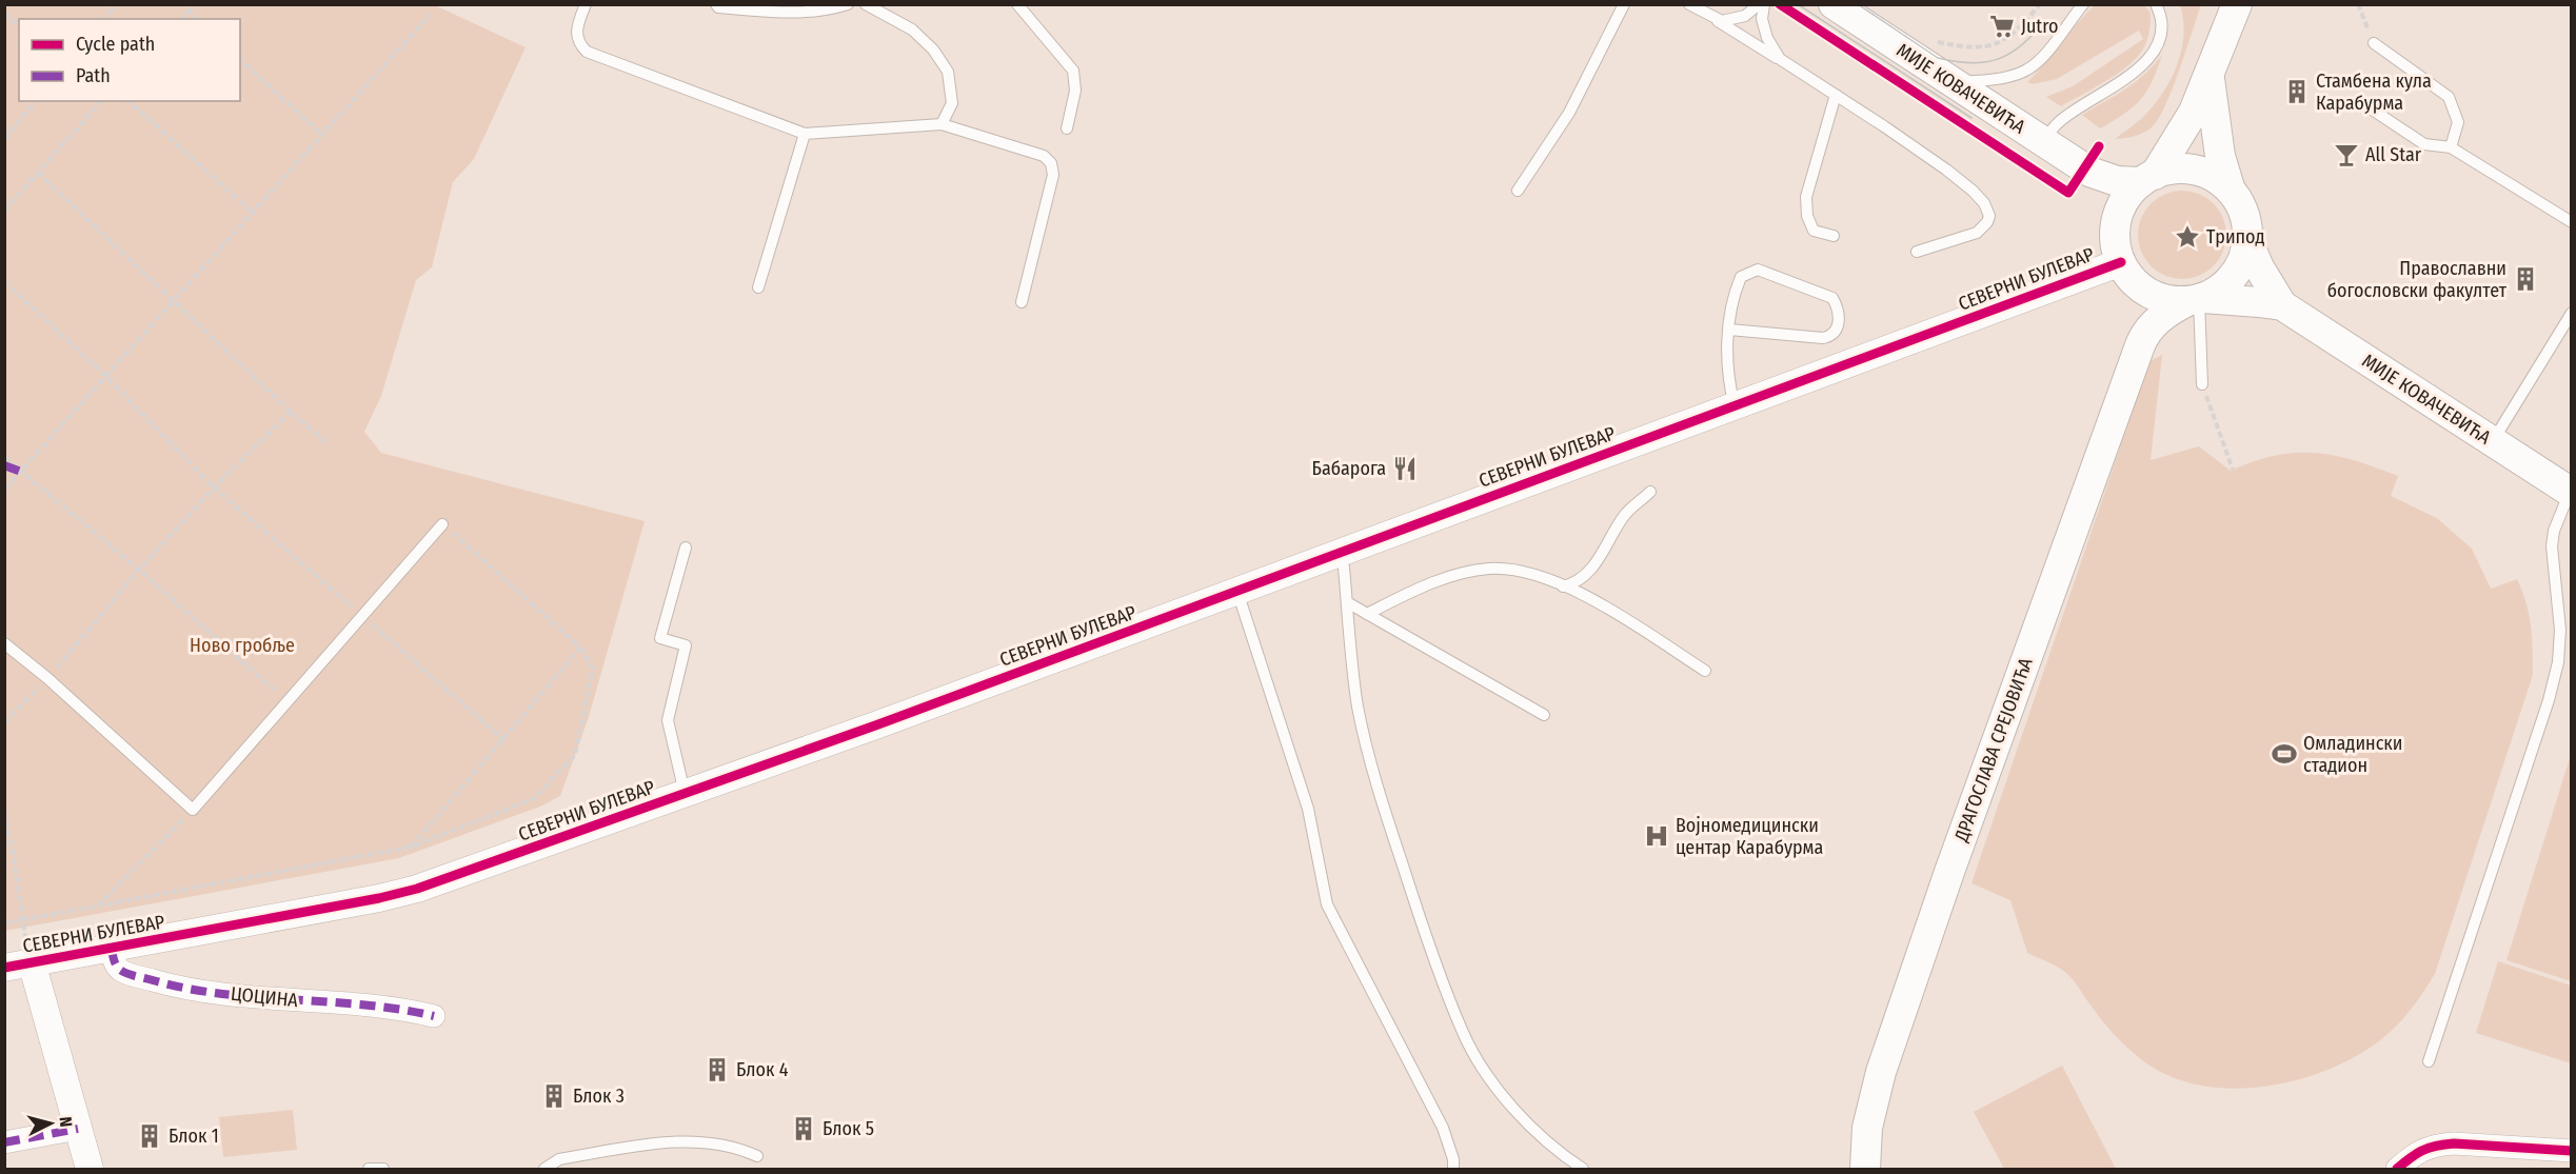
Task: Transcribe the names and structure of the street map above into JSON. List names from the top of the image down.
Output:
{
  "streets": {
    "main road": ["МИЈЕ КОВАЧЕВИЋА", "ДРАГОСЛАВА СРЕЈОВИЋА"],
    "street": ["СЕВЕРНИ БУЛЕВАР", "ЦОЦИНА"]
  },
  "crossings": [
    ["МИЈЕ КОВАЧЕВИЋА", "СЕВЕРНИ БУЛЕВАР"],
    ["МИЈЕ КОВАЧЕВИЋА", "ДРАГОСЛАВА СРЕЈОВИЋА"],
    ["СЕВЕРНИ БУЛЕВАР", "ДРАГОСЛАВА СРЕЈОВИЋА"],
    ["СЕВЕРНИ БУЛЕВАР", "ЦОЦИНА"]
  ],
  "parks": ["Ново гробље"],
  "places": {
    "supermarket": ["Jutro"],
    "building": [
      "Стамбена кула Карабурма",
      "Православни богословски факултет",
      "Блок 4",
      "Блок 3",
      "Блок 5",
      "Блок 1"
    ],
    "bar": ["All Star"],
    "place": ["Трипод"],
    "restaurant": ["Бабарога"],
    "sports": ["Омладински стадион"],
    "hospital": ["Војномедицински центар Карабурма"]
  },
  "legend": ["Cycle path", "Path"],
  "north": "right"
}
